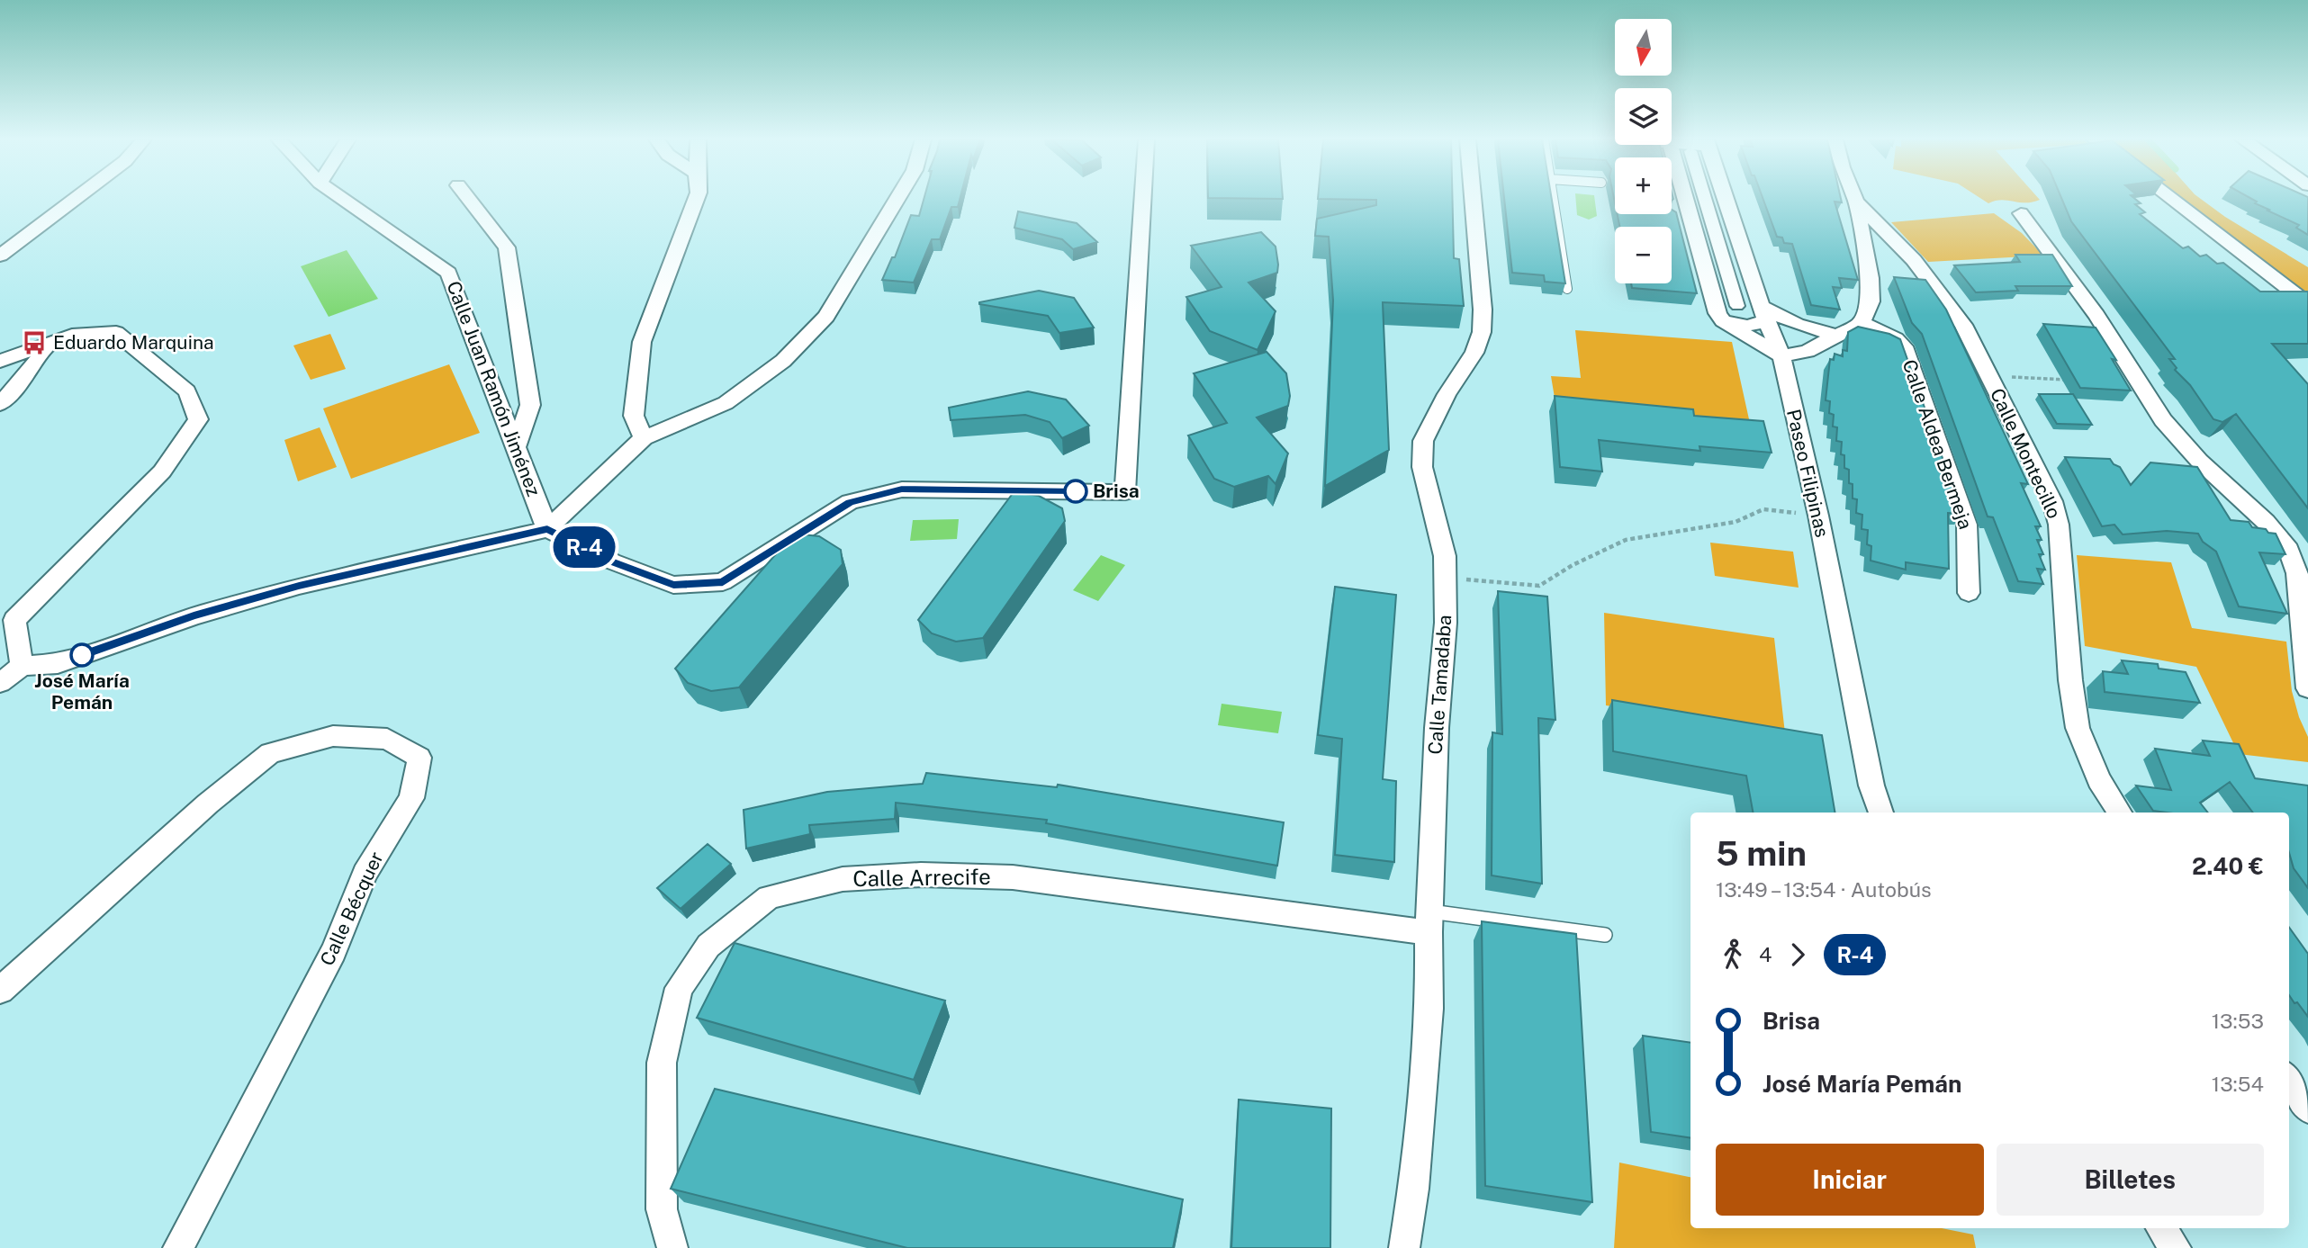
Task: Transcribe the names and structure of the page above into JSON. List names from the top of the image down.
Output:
{
  "streets": {
    "street": [
      "Calle Juan Ramón Jiménez",
      "Calle Aldea Bermeja",
      "Calle Montecillo",
      "Paseo Filipinas",
      "Calle Tamadaba",
      "Calle Arrecife",
      "Calle Bécquer"
    ]
  },
  "crossings": [
    ["Calle Tamadaba", "Calle Arrecife"]
  ],
  "places": {
    "bus stop": ["Eduardo Marquina"],
    "other": ["Brisa", "José María Pemán"]
  },
  "lines": ["bus line R-4"],
  "north": "bottom",
  "page": {
    "on_map": "R-4",
    "map_buttons": ["+", "−"],
    "heading": ["5 min", "13:49 – 13:54 · Autobús", "2.40 €"],
    "legs": ["4", "R-4"],
    "list": [
      {
        "name": "Brisa",
        "value": "13:53"
      },
      {
        "name": "José María Pemán",
        "value": "13:54"
      }
    ],
    "buttons": ["Iniciar", "Billetes"]
  }
}
